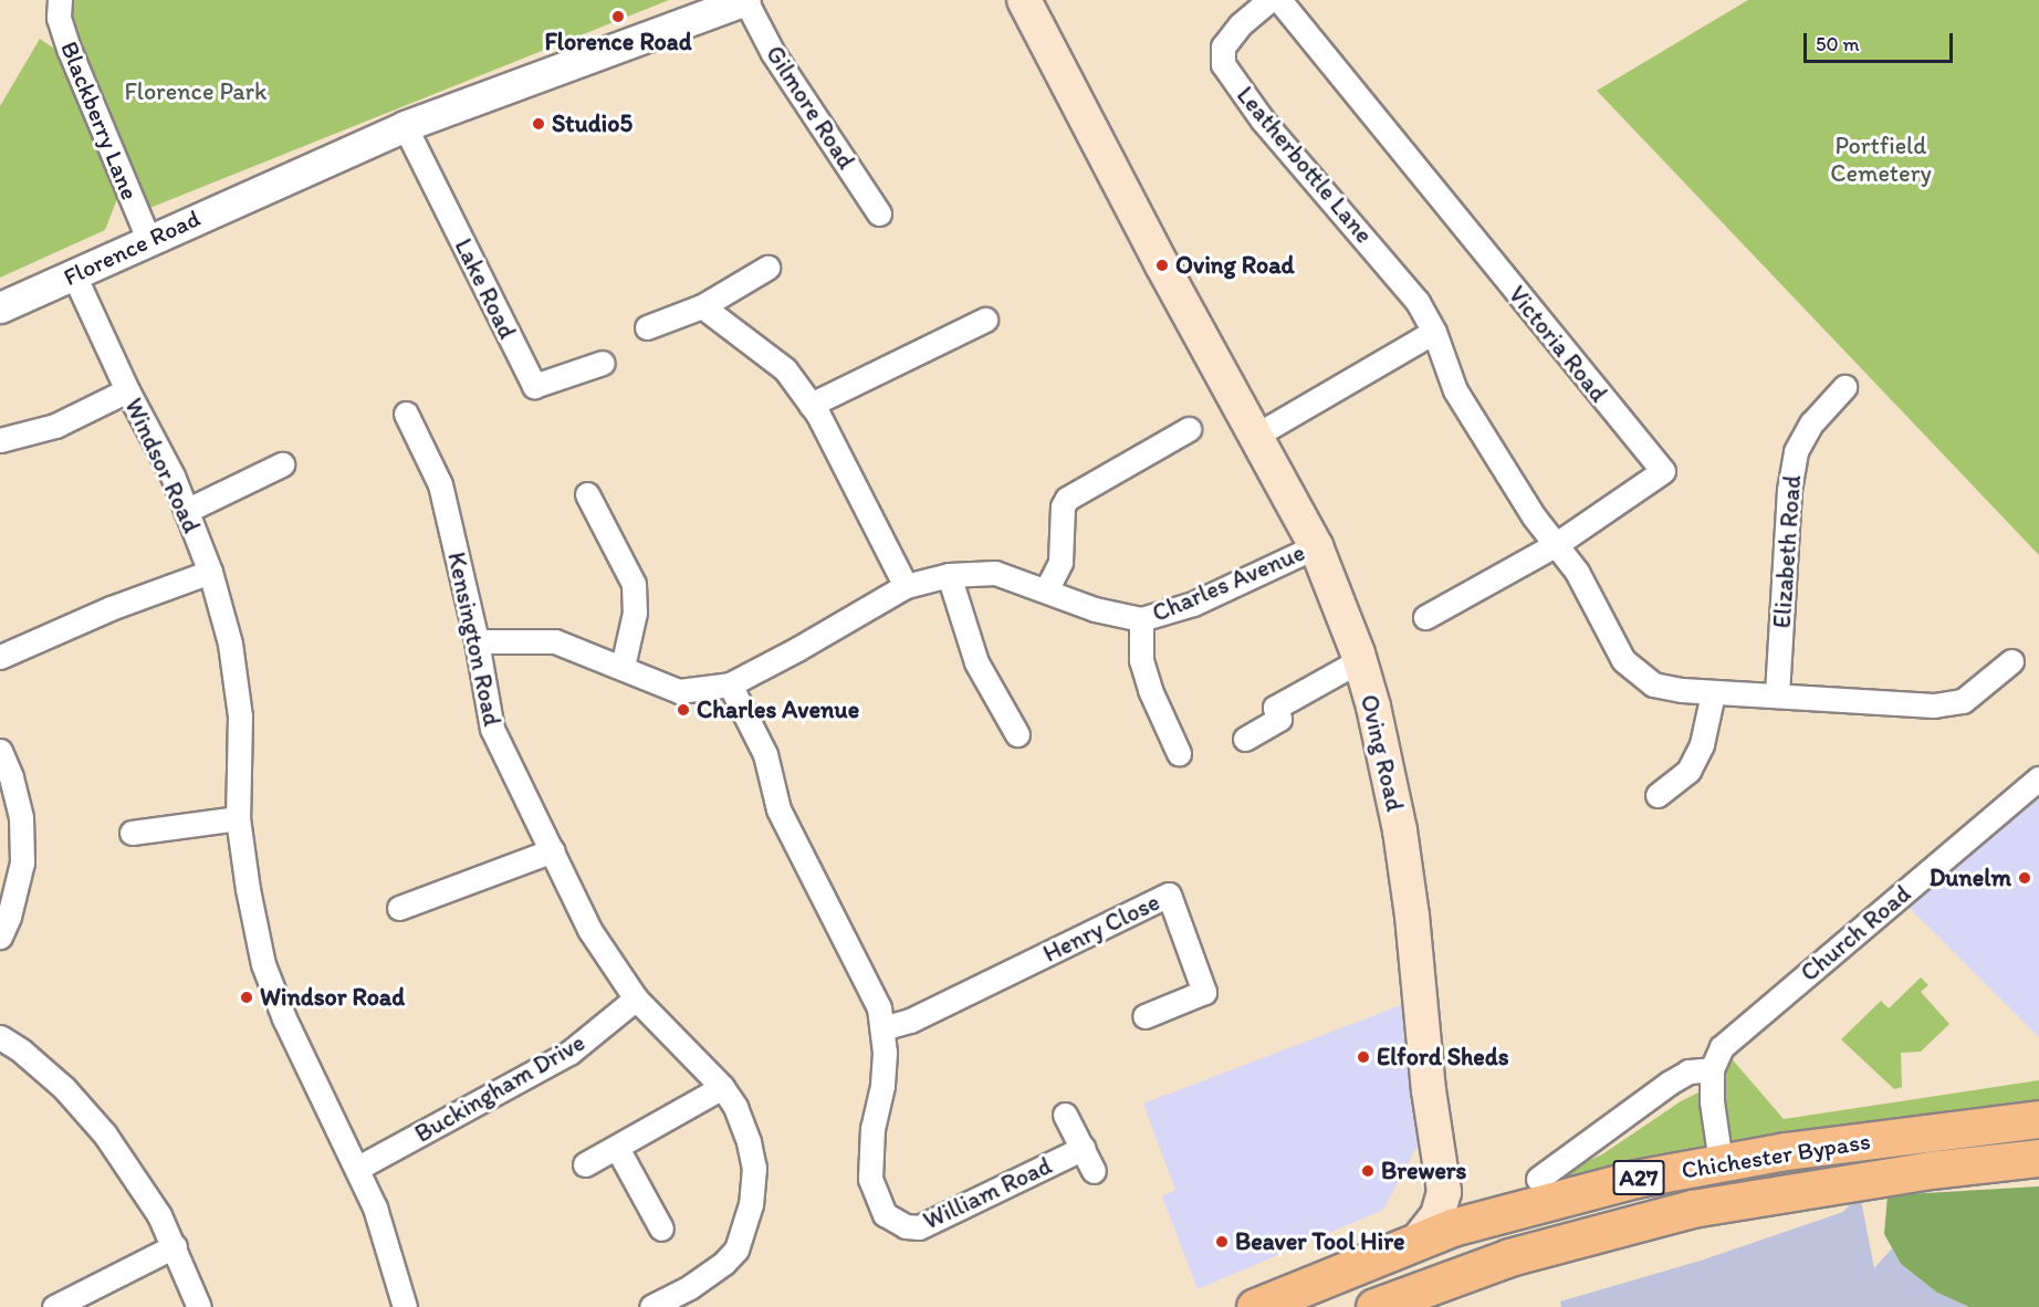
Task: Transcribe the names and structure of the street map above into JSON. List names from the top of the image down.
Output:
{
  "streets": {
    "highway": ["Chichester Bypass", "A27"],
    "main road": ["Oving Road"],
    "street": [
      "Gilmore Road",
      "Blackberry Lane",
      "Leatherbottle Lane",
      "Florence Road",
      "Lake Road",
      "Victoria Road",
      "Windsor Road",
      "Elizabeth Road",
      "Charles Avenue",
      "Kensington Road",
      "Henry Close",
      "Church Road",
      "Buckingham Drive",
      "William Road"
    ]
  },
  "crossings": [
    ["Gilmore Road", "Florence Road"],
    ["Blackberry Lane", "Florence Road"],
    ["Leatherbottle Lane", "Victoria Road"],
    ["Florence Road", "Lake Road"],
    ["Florence Road", "Windsor Road"],
    ["Windsor Road", "Buckingham Drive"],
    ["Charles Avenue", "Kensington Road"],
    ["Charles Avenue", "Oving Road"],
    ["Kensington Road", "Buckingham Drive"],
    ["Oving Road", "Chichester Bypass"],
    ["Henry Close", "William Road"]
  ],
  "parks": ["Florence Park", "Portfield Cemetery"],
  "places": [
    "Florence Road",
    "Studio5",
    "Oving Road",
    "Charles Avenue",
    "Dunelm",
    "Windsor Road",
    "Elford Sheds",
    "Brewers",
    "Beaver Tool Hire"
  ],
  "scale_bar": "50 m"
}
